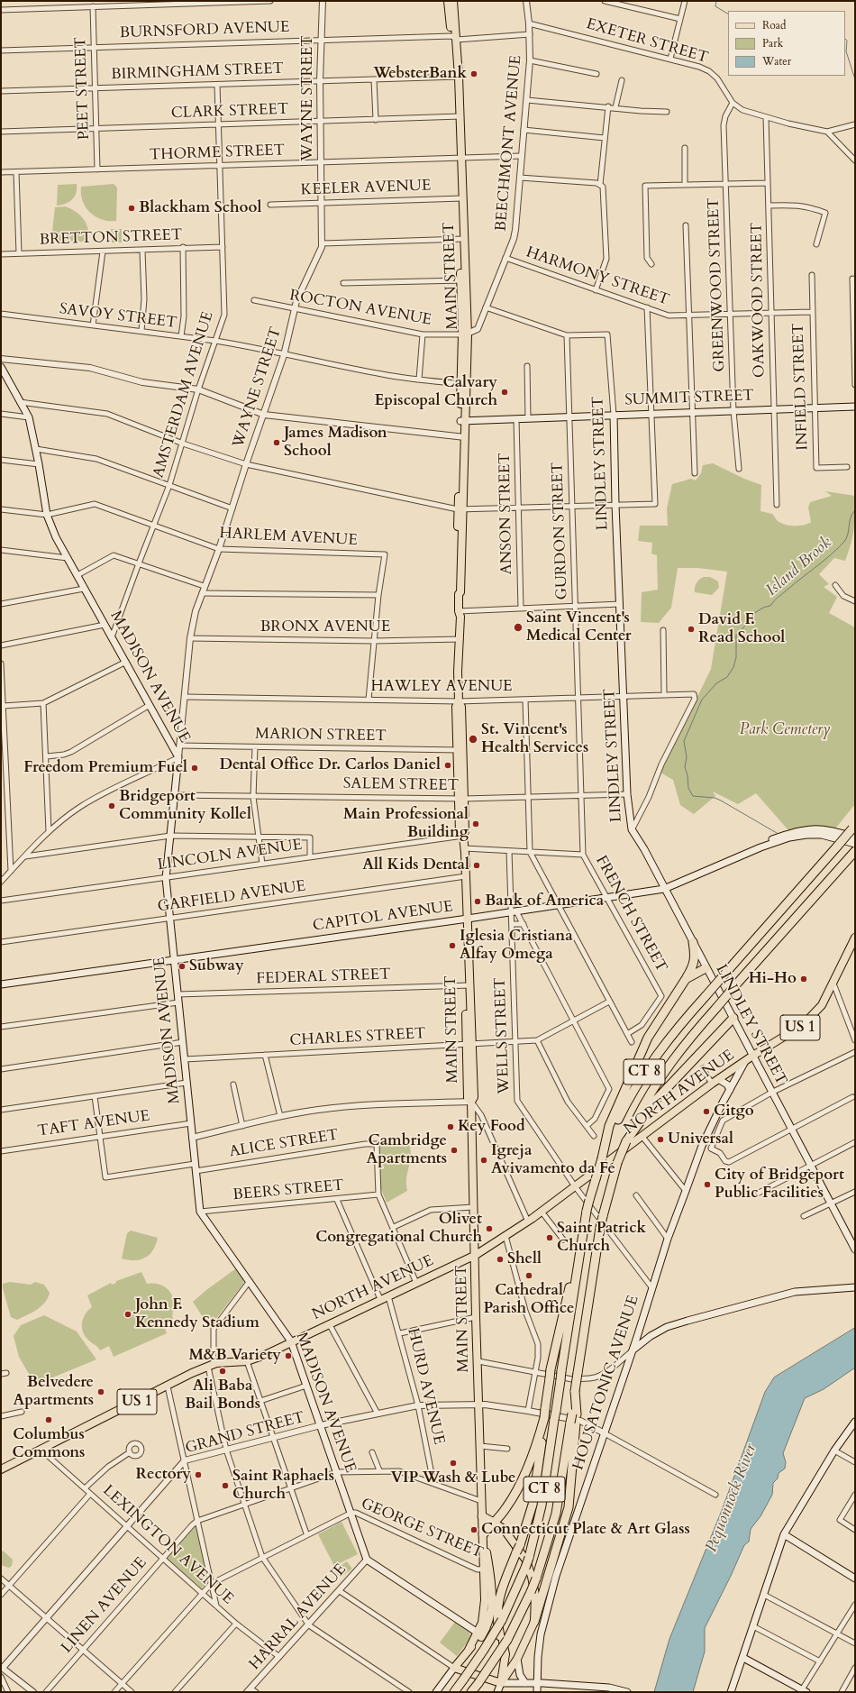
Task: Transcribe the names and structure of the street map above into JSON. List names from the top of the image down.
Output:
{
  "streets": {
    "highway": ["CT 8"],
    "main road": [
      "MAIN STREET",
      "SUMMIT STREET",
      "LINDLEY STREET",
      "MADISON AVENUE",
      "CAPITOL AVENUE",
      "US 1",
      "NORTH AVENUE",
      "HOUSATONIC AVENUE"
    ],
    "street": [
      "BURNSFORD AVENUE",
      "EXETER STREET",
      "BIRMINGHAM STREET",
      "PEET STREET",
      "WAYNE STREET",
      "CLARK STREET",
      "BEECHMONT AVENUE",
      "THORME STREET",
      "KEELER AVENUE",
      "BRETTON STREET",
      "HARMONY STREET",
      "GREENWOOD STREET",
      "OAKWOOD STREET",
      "ROCTON AVENUE",
      "SAVOY STREET",
      "INFIELD STREET",
      "AMSTERDAM AVENUE",
      "ANSON STREET",
      "GURDON STREET",
      "HARLEM AVENUE",
      "BRONX AVENUE",
      "HAWLEY AVENUE",
      "MARION STREET",
      "SALEM STREET",
      "LINCOLN AVENUE",
      "GARFIELD AVENUE",
      "FRENCH STREET",
      "FEDERAL STREET",
      "WELLS STREET",
      "CHARLES STREET",
      "TAFT AVENUE",
      "ALICE STREET",
      "BEERS STREET",
      "HURD AVENUE",
      "GRAND STREET",
      "GEORGE STREET",
      "LEXINGTON AVENUE",
      "LINEN AVENUE",
      "HARRAL AVENUE"
    ]
  },
  "crossings": [
    ["BURNSFORD AVENUE", "PEET STREET"],
    ["BURNSFORD AVENUE", "WAYNE STREET"],
    ["BURNSFORD AVENUE", "BEECHMONT AVENUE"],
    ["BURNSFORD AVENUE", "MAIN STREET"],
    ["EXETER STREET", "BEECHMONT AVENUE"],
    ["EXETER STREET", "GREENWOOD STREET"],
    ["EXETER STREET", "OAKWOOD STREET"],
    ["BIRMINGHAM STREET", "PEET STREET"],
    ["BIRMINGHAM STREET", "WAYNE STREET"],
    ["BIRMINGHAM STREET", "MAIN STREET"],
    ["BIRMINGHAM STREET", "AMSTERDAM AVENUE"],
    ["PEET STREET", "CLARK STREET"],
    ["PEET STREET", "THORME STREET"],
    ["WAYNE STREET", "CLARK STREET"],
    ["WAYNE STREET", "THORME STREET"],
    ["WAYNE STREET", "KEELER AVENUE"],
    ["WAYNE STREET", "ROCTON AVENUE"],
    ["WAYNE STREET", "SAVOY STREET"],
    ["WAYNE STREET", "HARLEM AVENUE"],
    ["WAYNE STREET", "BRONX AVENUE"],
    ["WAYNE STREET", "MADISON AVENUE"],
    ["WAYNE STREET", "HAWLEY AVENUE"],
    ["WAYNE STREET", "MARION STREET"],
    ["CLARK STREET", "MAIN STREET"],
    ["CLARK STREET", "AMSTERDAM AVENUE"],
    ["BEECHMONT AVENUE", "THORME STREET"],
    ["BEECHMONT AVENUE", "MAIN STREET"],
    ["BEECHMONT AVENUE", "HARMONY STREET"],
    ["BEECHMONT AVENUE", "ROCTON AVENUE"],
    ["THORME STREET", "MAIN STREET"],
    ["THORME STREET", "AMSTERDAM AVENUE"],
    ["KEELER AVENUE", "MAIN STREET"],
    ["BRETTON STREET", "AMSTERDAM AVENUE"],
    ["MAIN STREET", "ROCTON AVENUE"],
    ["MAIN STREET", "SAVOY STREET"],
    ["MAIN STREET", "SUMMIT STREET"],
    ["MAIN STREET", "BRONX AVENUE"],
    ["MAIN STREET", "HAWLEY AVENUE"],
    ["MAIN STREET", "MARION STREET"],
    ["MAIN STREET", "SALEM STREET"],
    ["MAIN STREET", "LINCOLN AVENUE"],
    ["MAIN STREET", "GARFIELD AVENUE"],
    ["MAIN STREET", "FRENCH STREET"],
    ["MAIN STREET", "CAPITOL AVENUE"],
    ["MAIN STREET", "FEDERAL STREET"],
    ["MAIN STREET", "CHARLES STREET"],
    ["MAIN STREET", "CT 8"],
    ["MAIN STREET", "NORTH AVENUE"],
    ["MAIN STREET", "GRAND STREET"],
    ["MAIN STREET", "GEORGE STREET"],
    ["HARMONY STREET", "GREENWOOD STREET"],
    ["HARMONY STREET", "OAKWOOD STREET"],
    ["HARMONY STREET", "INFIELD STREET"],
    ["GREENWOOD STREET", "SUMMIT STREET"],
    ["OAKWOOD STREET", "SUMMIT STREET"],
    ["SAVOY STREET", "AMSTERDAM AVENUE"],
    ["INFIELD STREET", "SUMMIT STREET"],
    ["AMSTERDAM AVENUE", "HARLEM AVENUE"],
    ["AMSTERDAM AVENUE", "MADISON AVENUE"],
    ["SUMMIT STREET", "LINDLEY STREET"],
    ["SUMMIT STREET", "ANSON STREET"],
    ["SUMMIT STREET", "GURDON STREET"],
    ["LINDLEY STREET", "GURDON STREET"],
    ["LINDLEY STREET", "HAWLEY AVENUE"],
    ["LINDLEY STREET", "SALEM STREET"],
    ["LINDLEY STREET", "CAPITOL AVENUE"],
    ["LINDLEY STREET", "NORTH AVENUE"],
    ["GURDON STREET", "HAWLEY AVENUE"],
    ["GURDON STREET", "SALEM STREET"],
    ["GURDON STREET", "FRENCH STREET"],
    ["HARLEM AVENUE", "MADISON AVENUE"],
    ["MADISON AVENUE", "SALEM STREET"],
    ["MADISON AVENUE", "LINCOLN AVENUE"],
    ["MADISON AVENUE", "GARFIELD AVENUE"],
    ["MADISON AVENUE", "CAPITOL AVENUE"],
    ["MADISON AVENUE", "FEDERAL STREET"],
    ["MADISON AVENUE", "CHARLES STREET"],
    ["MADISON AVENUE", "NORTH AVENUE"],
    ["MADISON AVENUE", "TAFT AVENUE"],
    ["MADISON AVENUE", "ALICE STREET"],
    ["MADISON AVENUE", "BEERS STREET"],
    ["MADISON AVENUE", "GRAND STREET"],
    ["MADISON AVENUE", "GEORGE STREET"],
    ["MADISON AVENUE", "HARRAL AVENUE"],
    ["FRENCH STREET", "CAPITOL AVENUE"],
    ["FRENCH STREET", "WELLS STREET"],
    ["CAPITOL AVENUE", "WELLS STREET"],
    ["WELLS STREET", "CHARLES STREET"],
    ["WELLS STREET", "NORTH AVENUE"],
    ["WELLS STREET", "HOUSATONIC AVENUE"],
    ["NORTH AVENUE", "HOUSATONIC AVENUE"],
    ["NORTH AVENUE", "HURD AVENUE"],
    ["NORTH AVENUE", "LEXINGTON AVENUE"],
    ["ALICE STREET", "BEERS STREET"],
    ["HOUSATONIC AVENUE", "GRAND STREET"],
    ["HURD AVENUE", "GRAND STREET"],
    ["GRAND STREET", "LEXINGTON AVENUE"],
    ["GEORGE STREET", "LEXINGTON AVENUE"],
    ["LEXINGTON AVENUE", "LINEN AVENUE"],
    ["LEXINGTON AVENUE", "HARRAL AVENUE"]
  ],
  "water": ["Island Brook", "Pequonnock River"],
  "parks": ["Park Cemetery"],
  "places": [
    "WebsterBank",
    "Blackham School",
    "Calvary Episcopal Church",
    "James Madison School",
    "Saint Vincent's Medical Center",
    "David F. Read School",
    "St. Vincent's Health Services",
    "Dental Office Dr. Carlos Daniel",
    "Freedom Premium Fuel",
    "Bridgeport Community Kollel",
    "Main Professional Building",
    "All Kids Dental",
    "Bank of America",
    "Iglesia Cristiana Alfay Omega",
    "Subway",
    "Hi-Ho",
    "Citgo",
    "Key Food",
    "Universal",
    "Cambridge Apartments",
    "Igreja Avivamento da Fe",
    "City of Bridgeport Public Facilities",
    "Olivet Congregational Church",
    "Saint Patrick Church",
    "Shell",
    "Cathedral Parish Office",
    "John F. Kennedy Stadium",
    "M&B Variety",
    "Ali Baba Bail Bonds",
    "Belvedere Apartments",
    "Columbus Commons",
    "VIP Wash & Lube",
    "Rectory",
    "Saint Raphaels Church",
    "Connecticut Plate & Art Glass"
  ],
  "legend": ["Road", "Park", "Water"]
}
